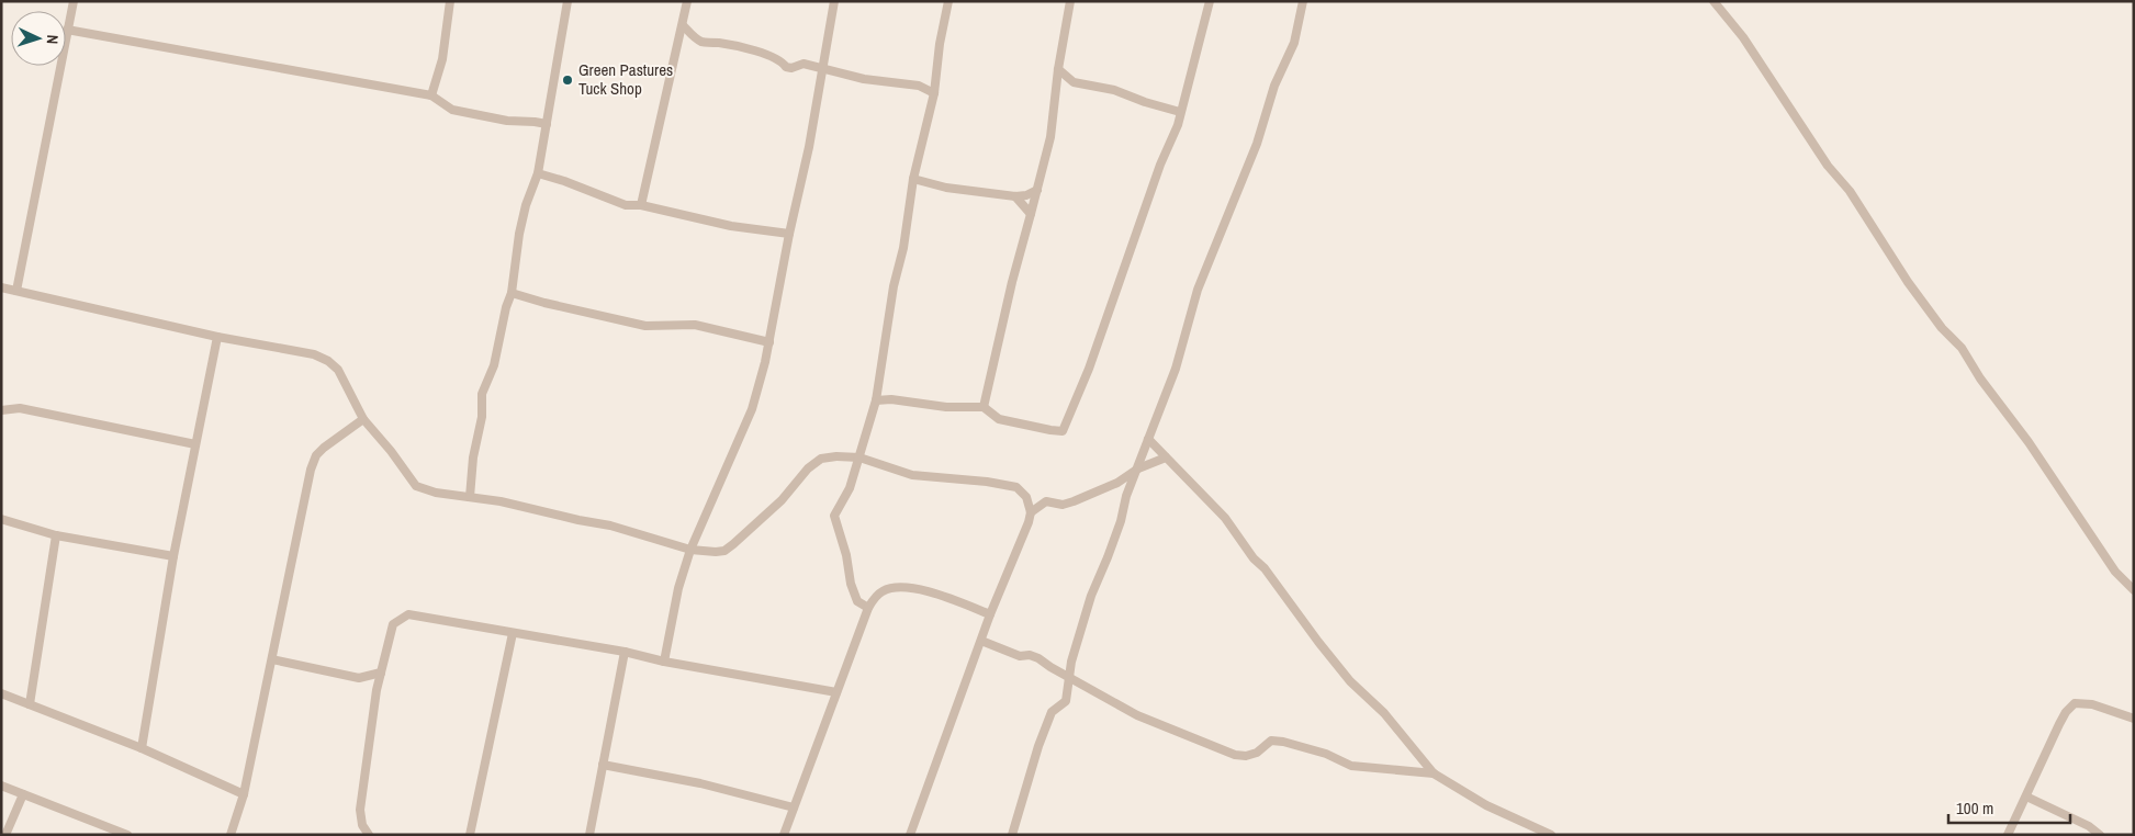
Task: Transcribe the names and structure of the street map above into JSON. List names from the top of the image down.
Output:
{
  "places": ["Green Pastures Tuck Shop"],
  "scale_bar": "100 m",
  "north": "right"
}
